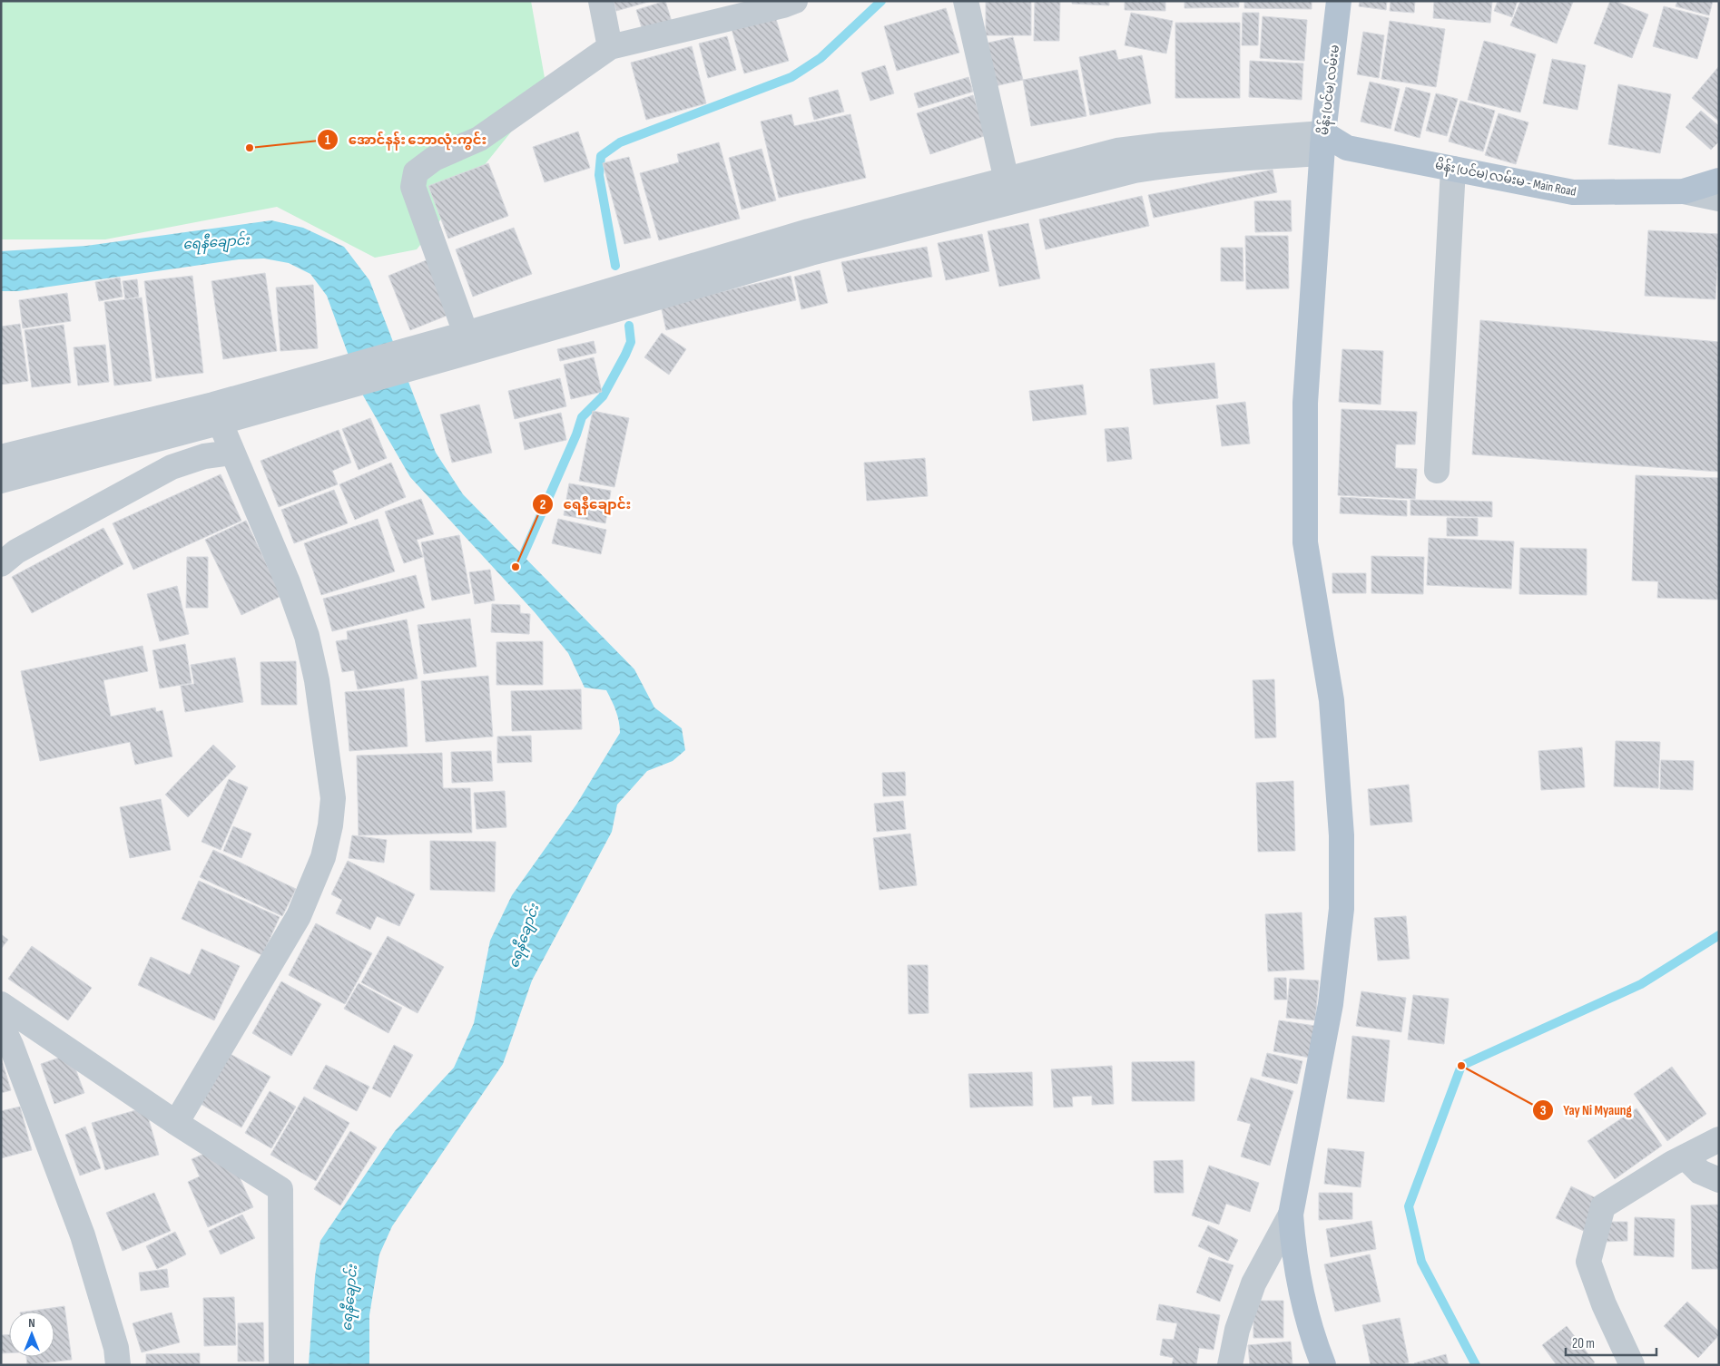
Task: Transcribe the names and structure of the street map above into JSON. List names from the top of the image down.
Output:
{
  "streets": {
    "main road": ["မိန်း (ပင်မ) လမ်းမ", "မိန်း (ပင်မ) လမ်းမ - Main Road"]
  },
  "crossings": [
    ["မိန်း (ပင်မ) လမ်းမ", "မိန်း (ပင်မ) လမ်းမ - Main Road"]
  ],
  "water": ["ရေနီချောင်း"],
  "places": ["အောင်နန်း ဘောလုံးကွင်း", "ရေနီချောင်း", "Yay Ni Myaung"],
  "scale_bar": "20 m",
  "north": "top"
}
